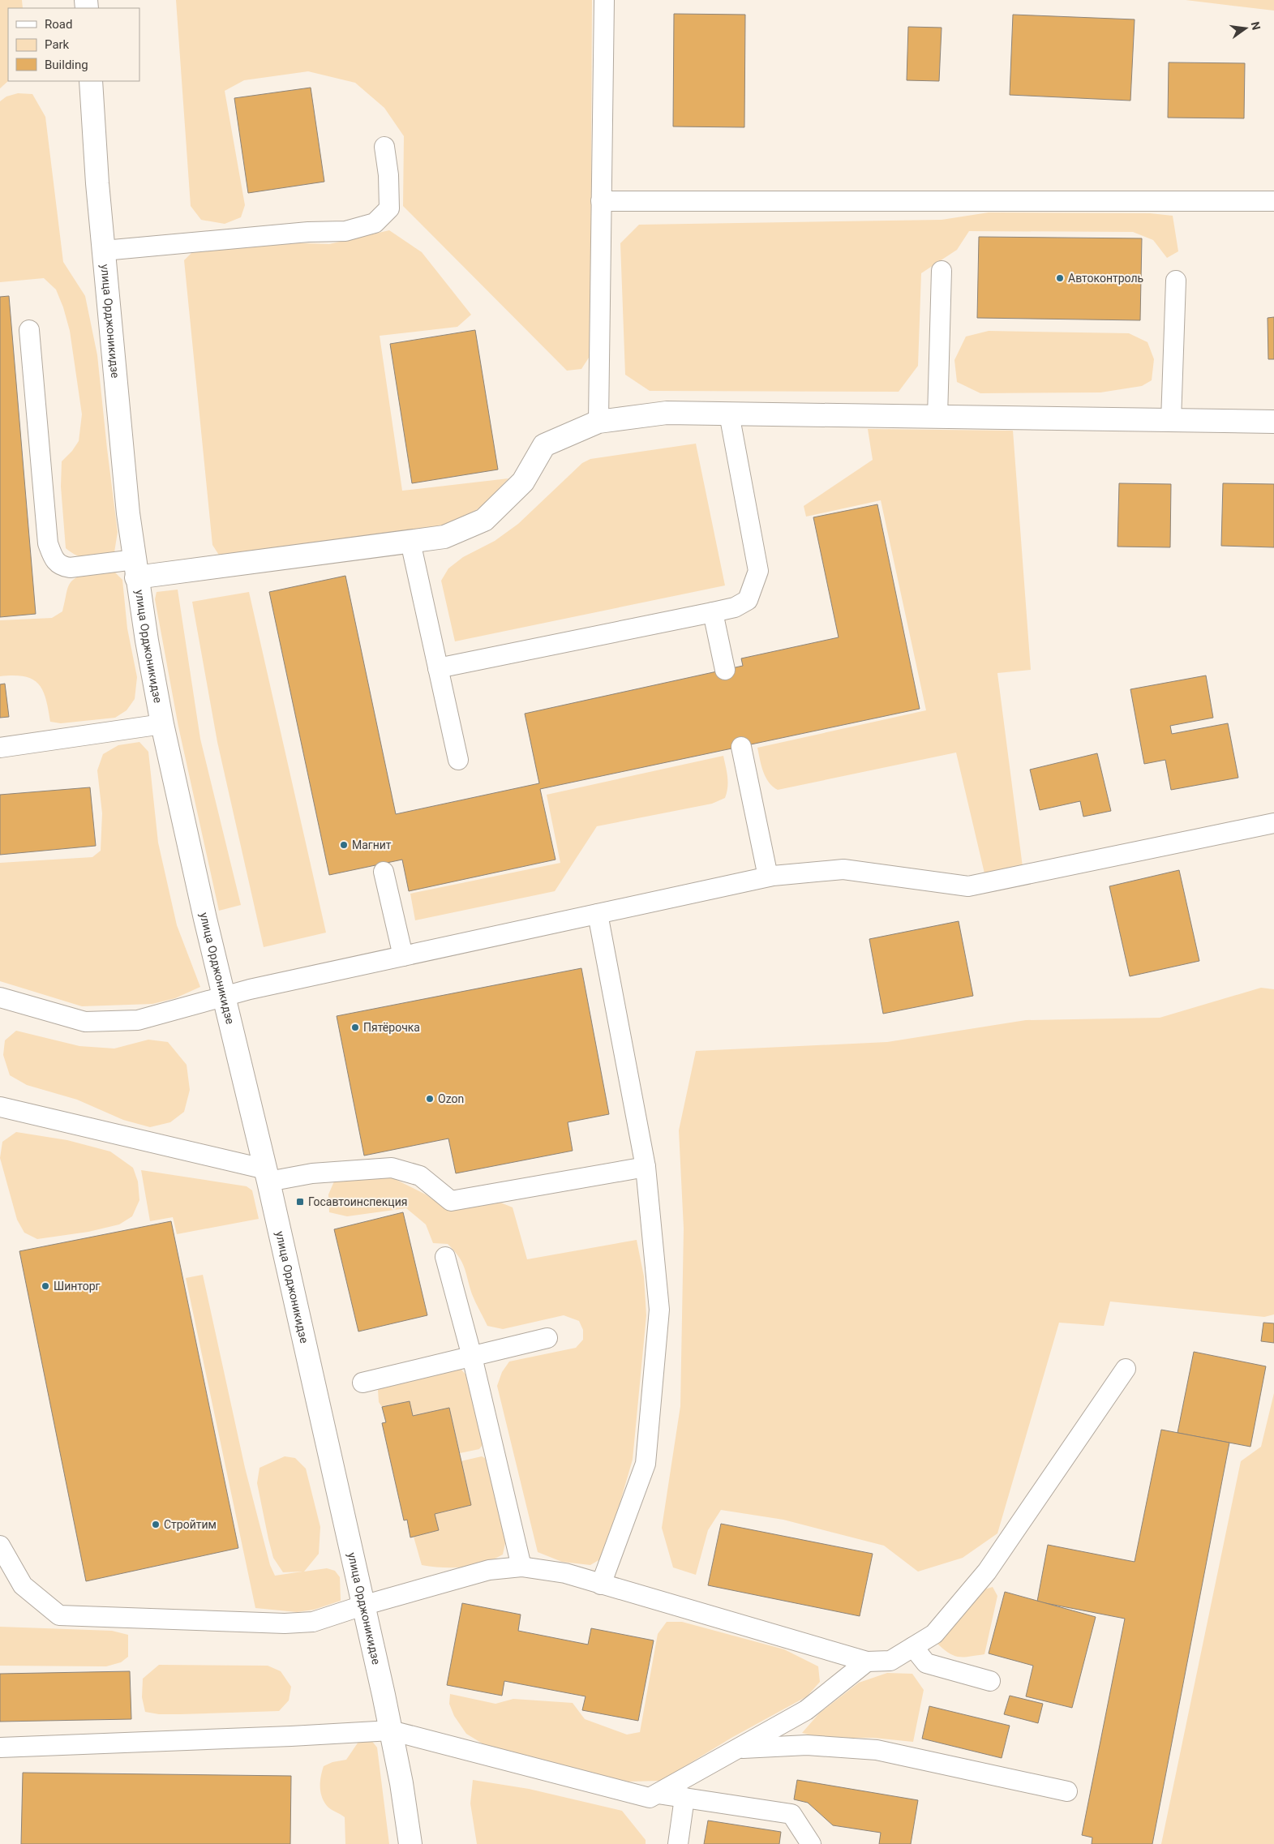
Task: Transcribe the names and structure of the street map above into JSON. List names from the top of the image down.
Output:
{
  "streets": {
    "main road": ["улица Орджоникидзе"]
  },
  "places": {
    "other": [
      "Автоконтроль",
      "Магнит",
      "Пятёрочка",
      "Ozon",
      "Шинторг",
      "Стройтим"
    ],
    "transit": ["Госавтоинспекция"]
  },
  "legend": ["Road", "Park", "Building"],
  "north": "right"
}
